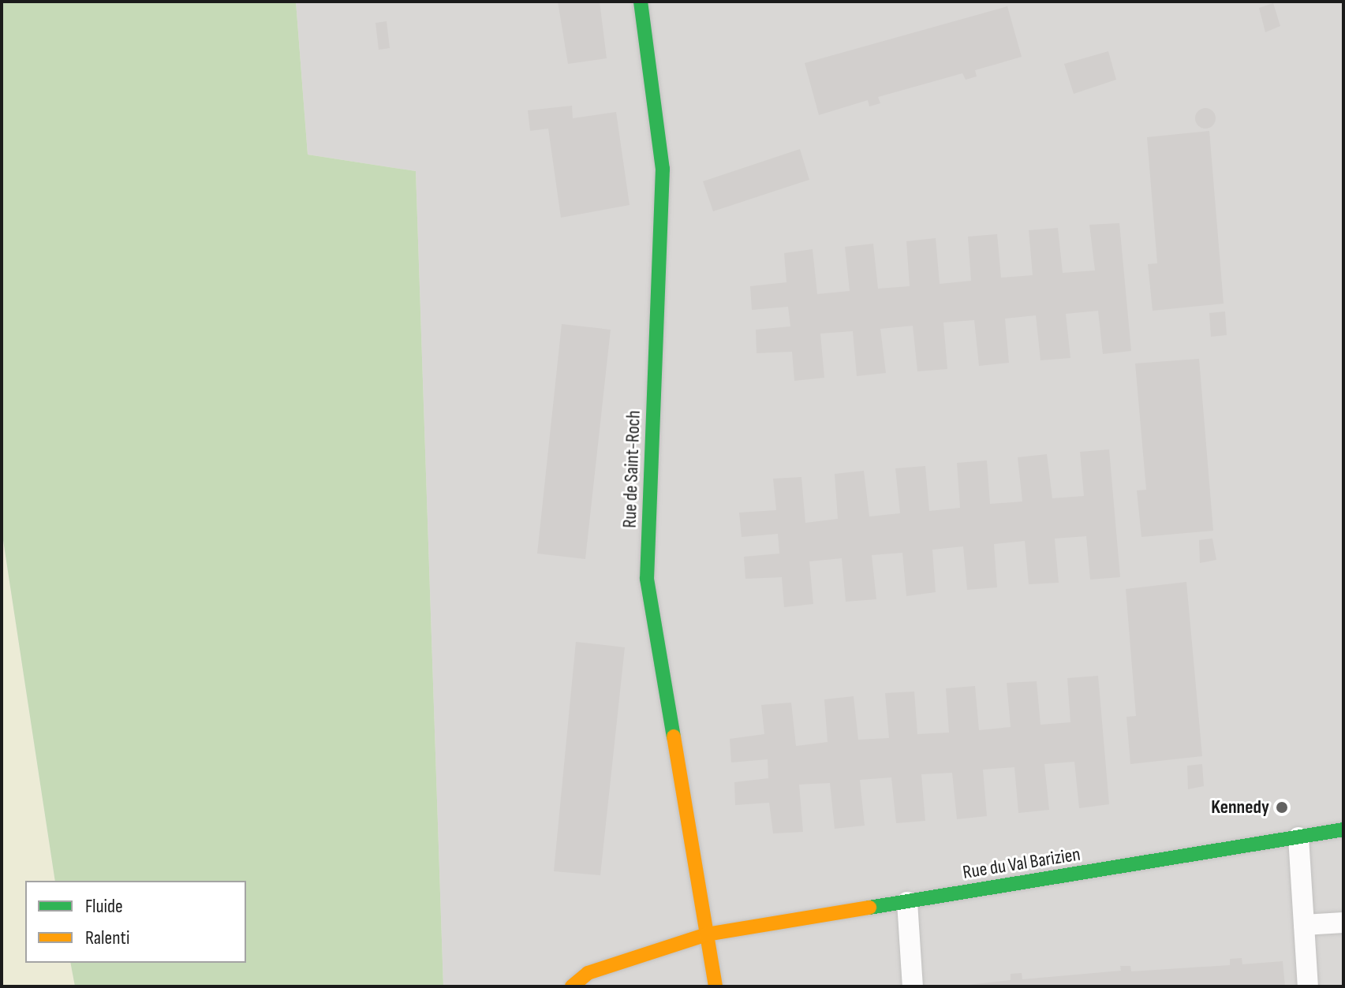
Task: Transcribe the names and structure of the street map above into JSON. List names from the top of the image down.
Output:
{
  "streets": {
    "street": ["Rue de Saint-Roch", "Rue du Val Barizien"]
  },
  "crossings": [
    ["Rue de Saint-Roch", "Rue du Val Barizien"]
  ],
  "places": ["Kennedy"],
  "legend": ["Fluide", "Ralenti"]
}
